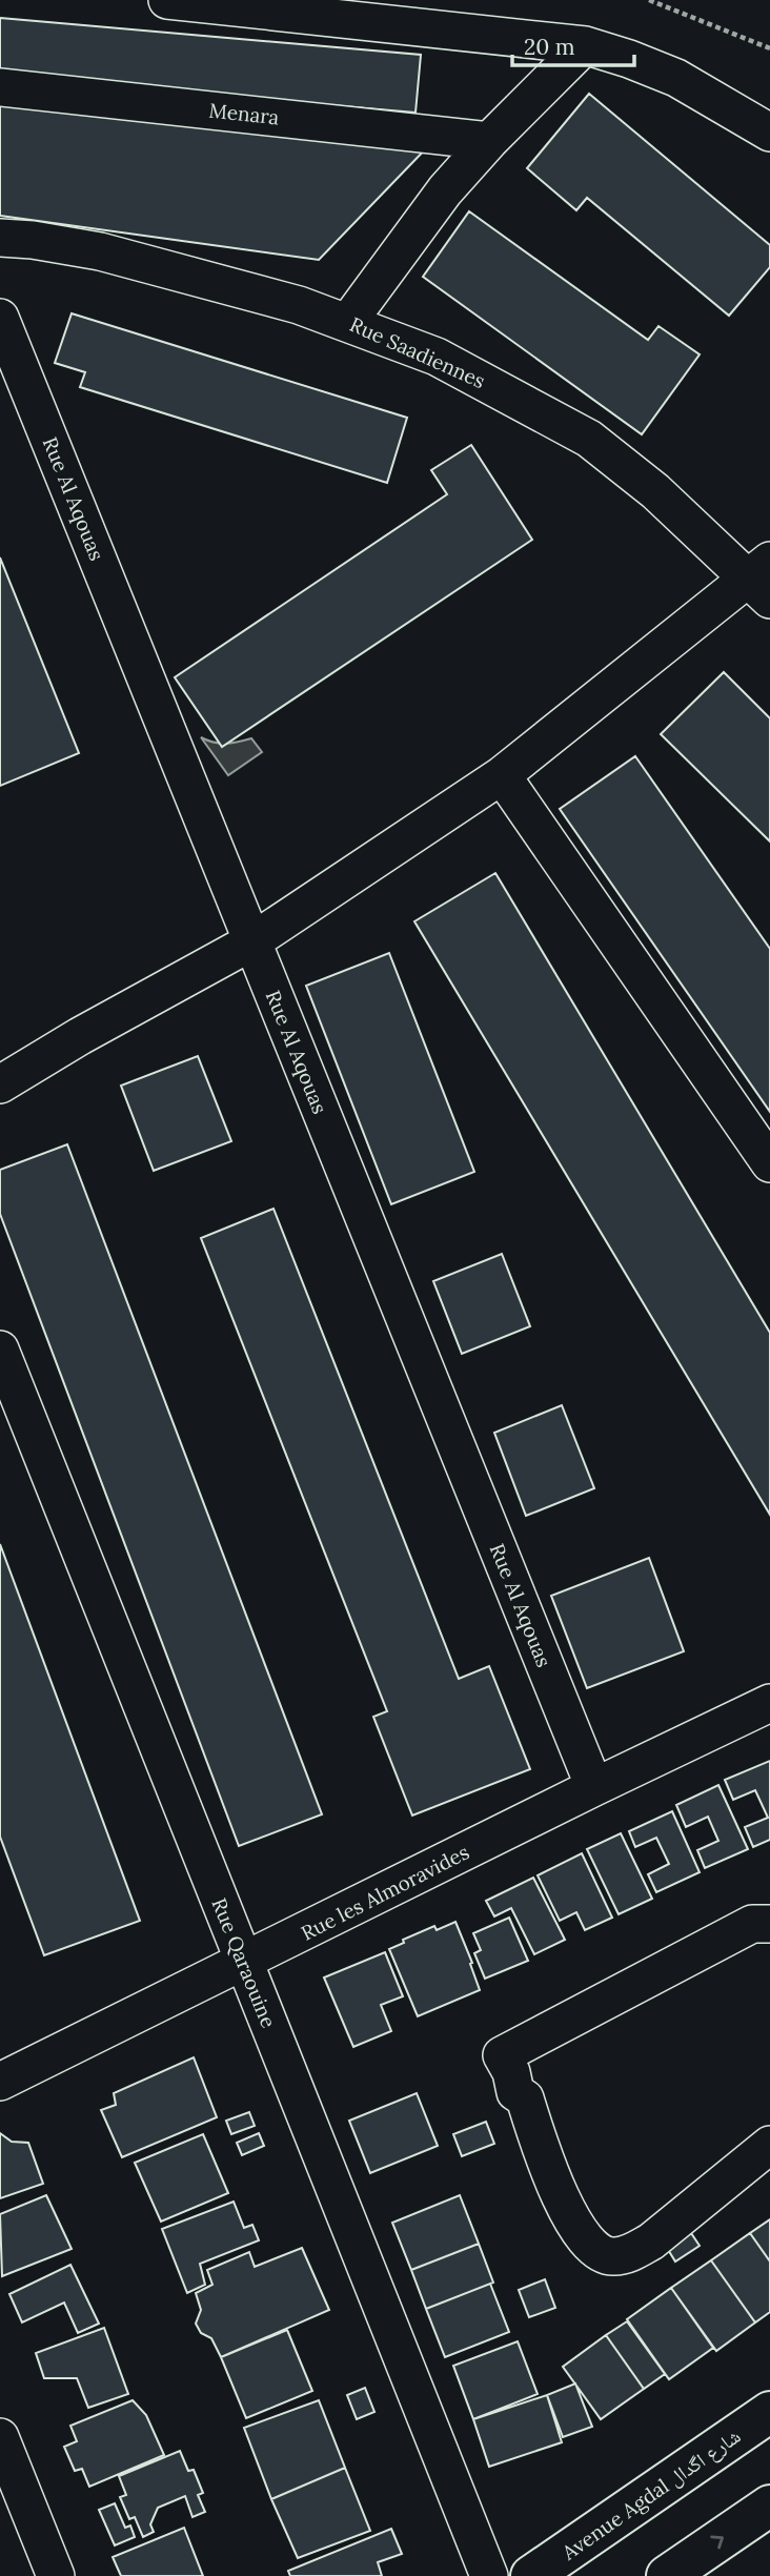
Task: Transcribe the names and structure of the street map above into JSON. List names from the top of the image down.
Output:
{
  "streets": {
    "street": [
      "Menara",
      "Rue Saadiennes",
      "Rue Al Aqouas",
      "Rue les Almoravides",
      "Rue Qaraouine",
      "Avenue Agdal شارع اگدال"
    ]
  },
  "crossings": [
    ["Rue Al Aqouas", "Rue les Almoravides"],
    ["Rue les Almoravides", "Rue Qaraouine"]
  ],
  "scale_bar": "20 m"
}
